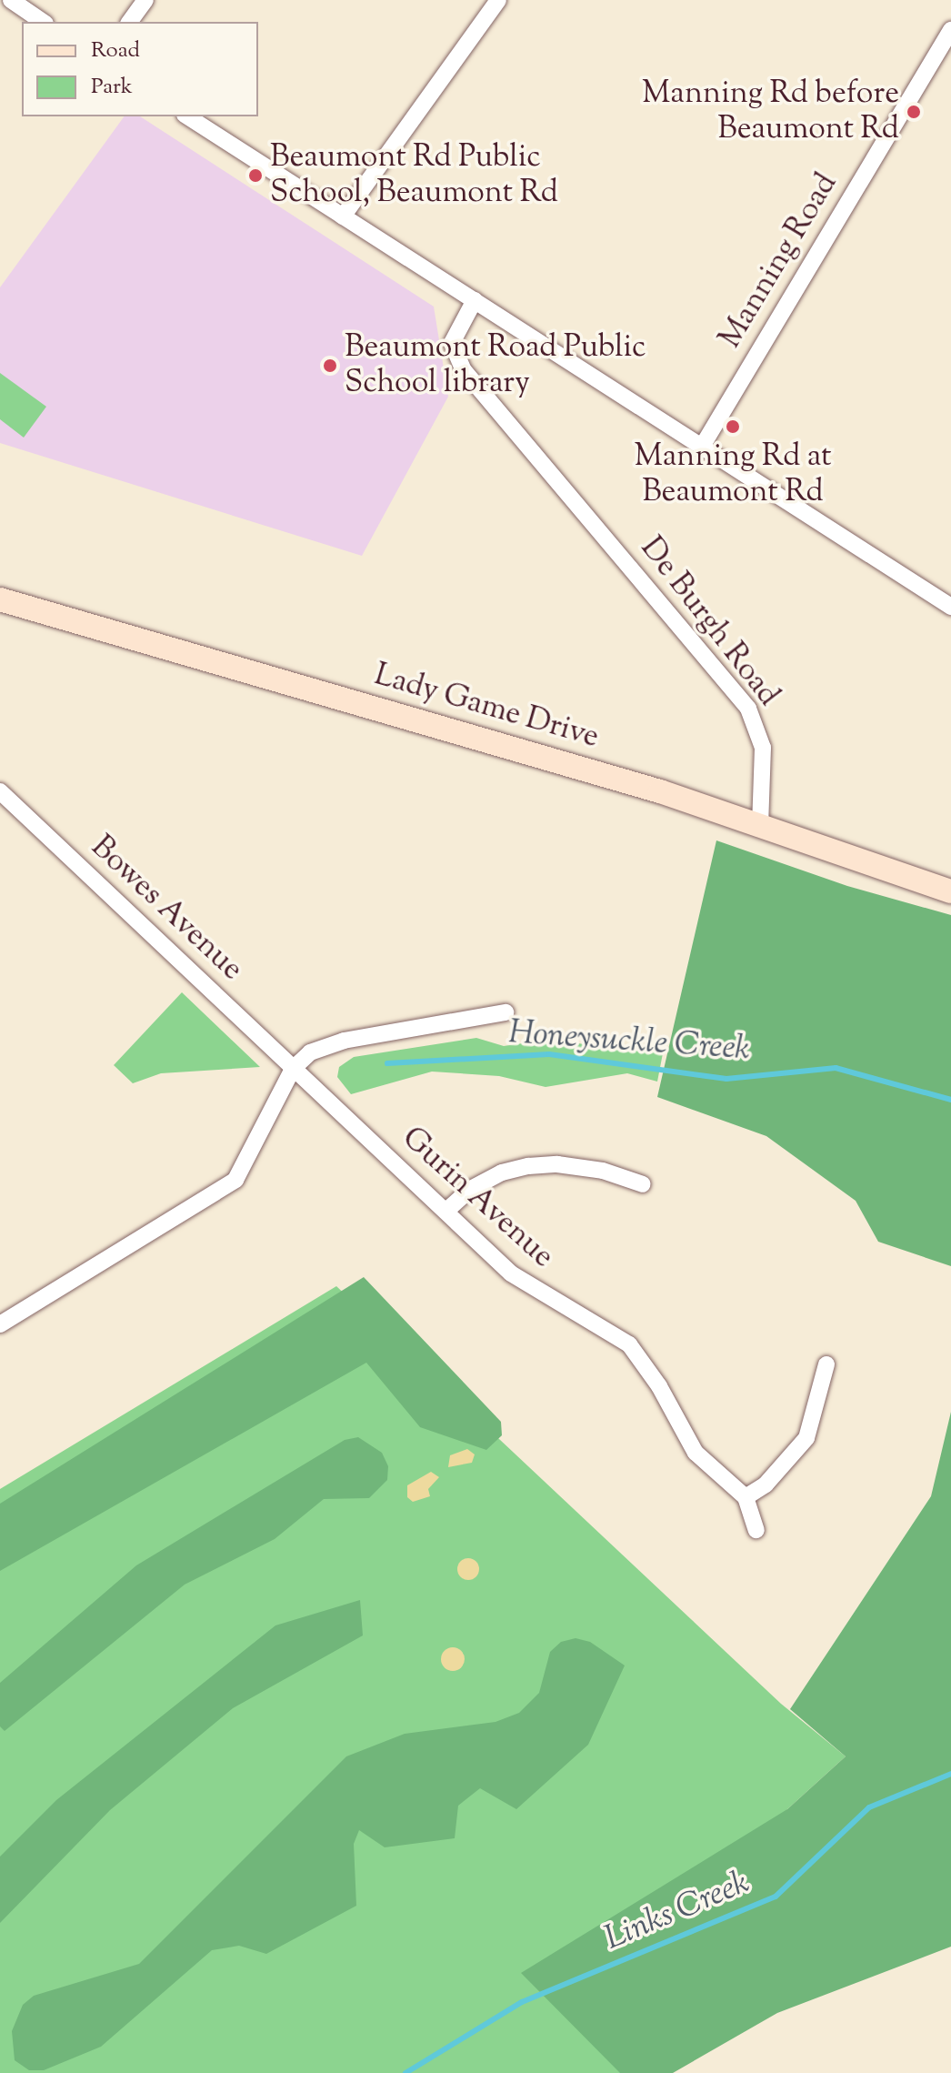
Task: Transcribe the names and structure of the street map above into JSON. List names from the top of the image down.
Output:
{
  "streets": {
    "main road": ["Lady Game Drive"],
    "street": [
      "Manning Road",
      "De Burgh Road",
      "Bowes Avenue",
      "Gurin Avenue"
    ]
  },
  "crossings": [
    ["De Burgh Road", "Lady Game Drive"],
    ["Bowes Avenue", "Gurin Avenue"]
  ],
  "water": ["Honeysuckle Creek", "Links Creek"],
  "places": [
    "Manning Rd before Beaumont Rd",
    "Beaumont Rd Public School, Beaumont Rd",
    "Beaumont Road Public School library",
    "Manning Rd at Beaumont Rd"
  ],
  "legend": ["Road", "Park"]
}
